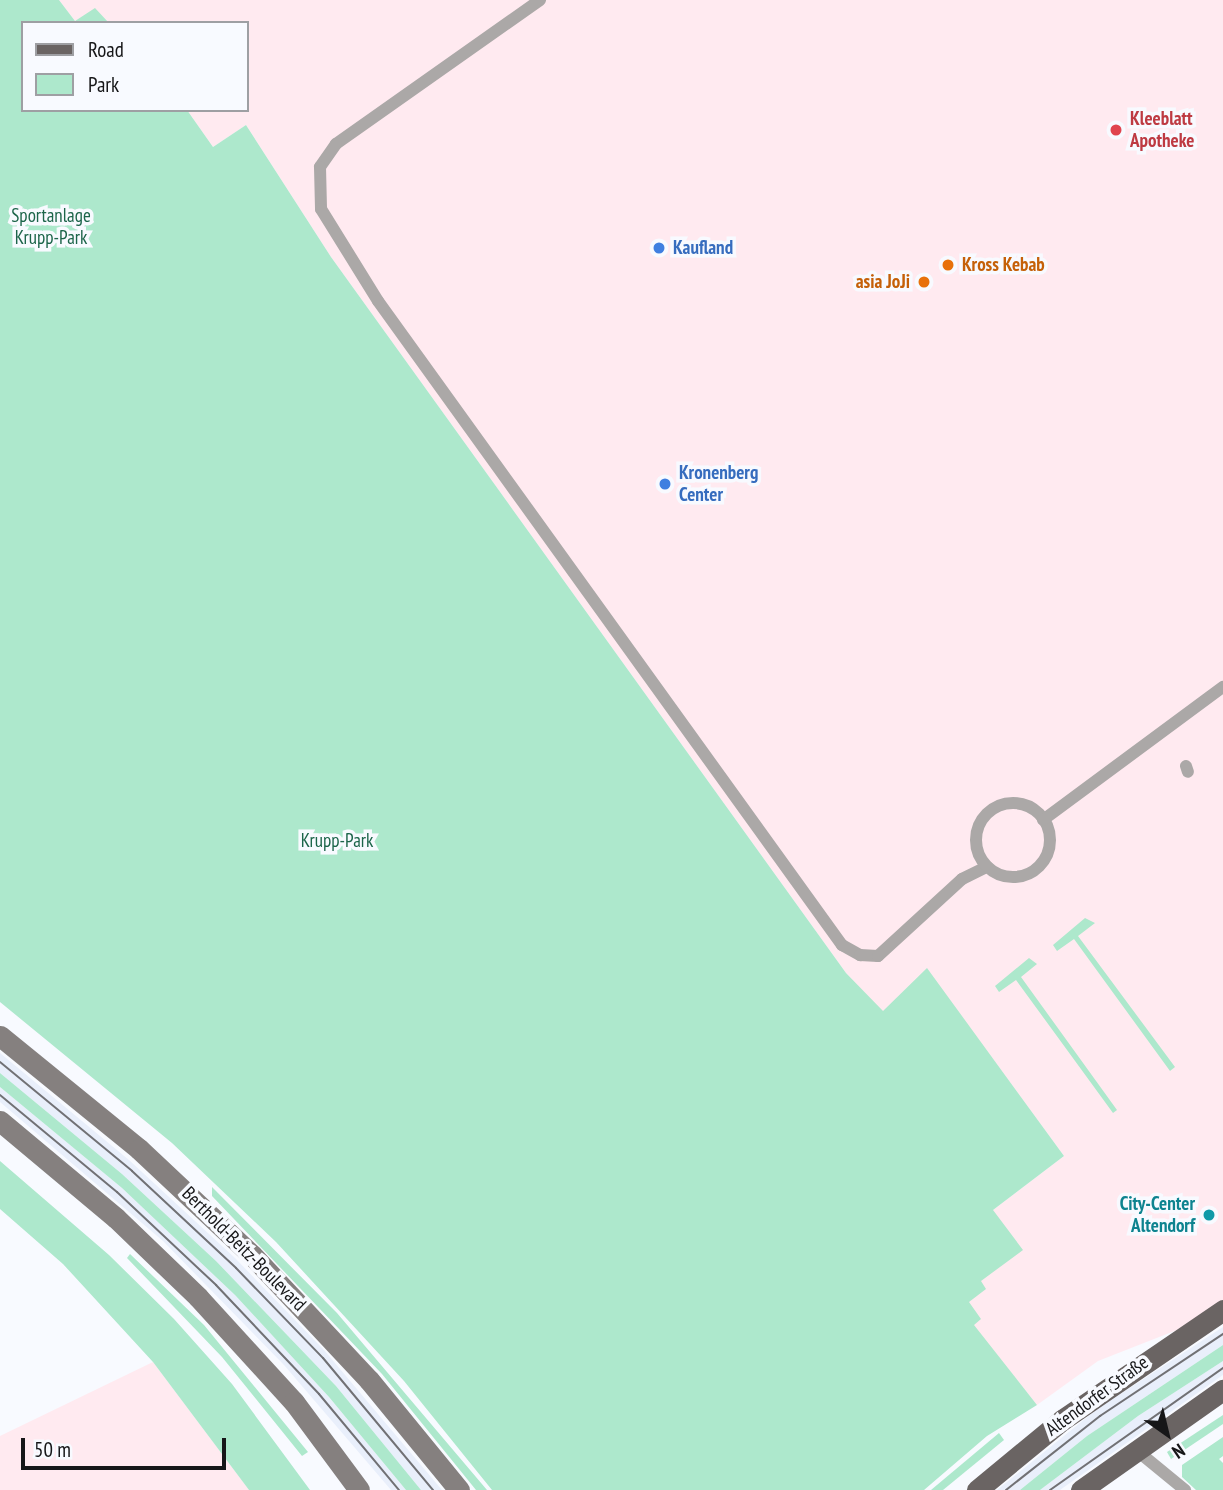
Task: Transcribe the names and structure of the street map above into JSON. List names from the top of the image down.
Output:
{
  "streets": {
    "main road": ["Berthold-Beitz-Boulevard", "Altendorfer Straße"]
  },
  "parks": ["Sportanlage Krupp-Park", "Krupp-Park"],
  "places": [
    "Kleeblatt Apotheke",
    "Kaufland",
    "Kross Kebab",
    "asia JoJi",
    "Kronenberg Center",
    "City-Center Altendorf"
  ],
  "legend": ["Road", "Park"],
  "scale_bar": "50 m",
  "north": "bottom right"
}
